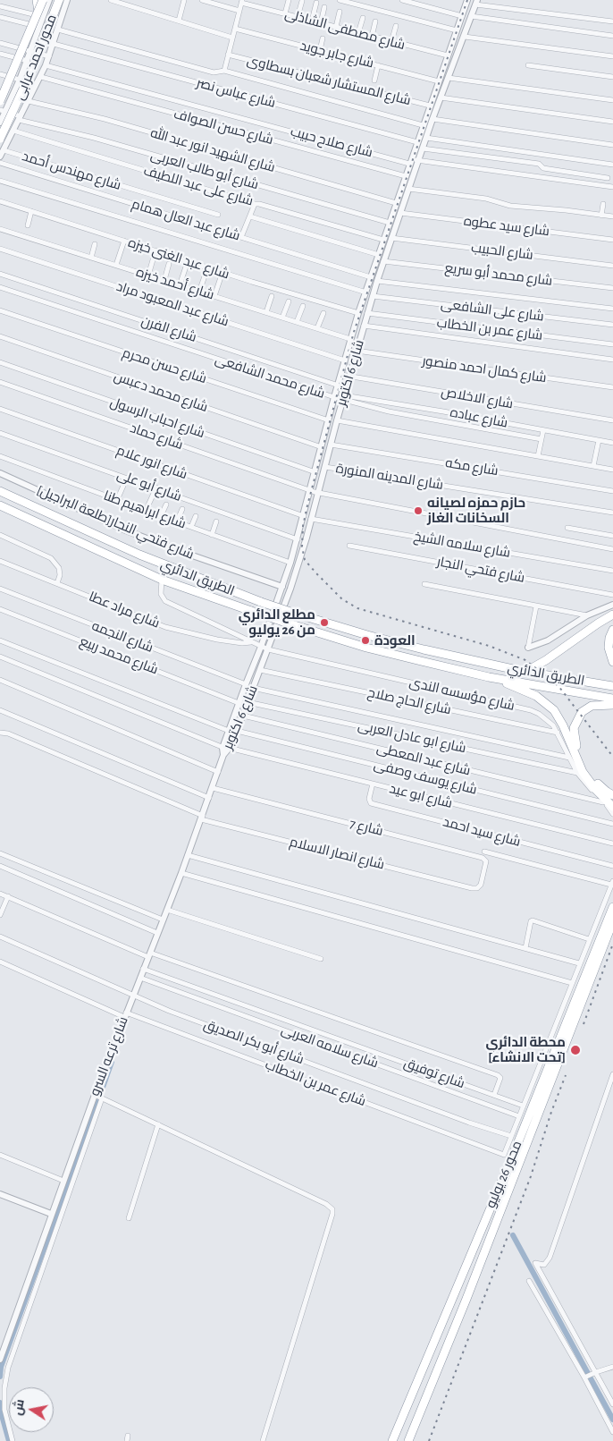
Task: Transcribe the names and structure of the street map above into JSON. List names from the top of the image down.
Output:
{
  "streets": {
    "highway": ["محور احمد عرابى", "الطريق الدائري", "محور 26 يوليو"],
    "street": [
      "شارع مصطفى الشاذلى",
      "شارع جابر جويد",
      "شارع المستشار شعبان بسطاوى",
      "شارع عباس نصر",
      "شارع حسن الصواف",
      "شارع صلاح حبيب",
      "شارع الشهيد انور عبد الله",
      "شارع أبو طالب العربى",
      "شارع مهندس أحمد",
      "شارع على عبد اللطيف",
      "شارع عبد العال همام",
      "شارع سيد عطوه",
      "شارع الحبيب",
      "شارع عبد الغنى خيزه",
      "شارع محمد أبو سريع",
      "شارع أحمد خيزه",
      "شارع عبد المعبود مراد",
      "شارع على الشافعى",
      "شارع الفرن",
      "شارع عمر بن الخطاب",
      "شارع حسن محرم",
      "شارع كمال احمد منصور",
      "شارع 6 اكتوبر",
      "شارع محمد الشافعى",
      "شارع محمد دعبس",
      "شارع الاخلاص",
      "شارع احباب الرسول",
      "شارع عباده",
      "شارع حماد",
      "شارع انور علام",
      "شارع مكه",
      "شارع المدينه المنورة",
      "شارع أبو على",
      "شارع ابراهيم طنا",
      "شارع فتحي النجار[طلعة البراجيل]",
      "شارع سلامه الشيخ",
      "شارع فتحي النجار",
      "شارع مراد عطا",
      "شارع النجمه",
      "شارع محمد ربيع",
      "شارع مؤسسه الندى",
      "شارع الحاج صلاح",
      "شارع ابو عادل العربى",
      "شارع عبد المعطى",
      "شارع يوسف وصفى",
      "شارع ابو عيد",
      "شارع 7",
      "شارع سيد احمد",
      "شارع انصار الاسلام",
      "شارع أبو بكر الصديق",
      "شارع سلامه العربى",
      "شارع ترعه السرو",
      "شارع توفيق"
    ]
  },
  "crossings": [
    ["شارع مصطفى الشاذلى", "شارع 6 اكتوبر"],
    ["شارع جابر جويد", "شارع 6 اكتوبر"],
    ["شارع المستشار شعبان بسطاوى", "شارع 6 اكتوبر"],
    ["شارع عباس نصر", "شارع 6 اكتوبر"],
    ["شارع حسن الصواف", "شارع 6 اكتوبر"],
    ["شارع صلاح حبيب", "شارع 6 اكتوبر"],
    ["شارع الشهيد انور عبد الله", "شارع 6 اكتوبر"],
    ["شارع أبو طالب العربى", "شارع 6 اكتوبر"],
    ["شارع على عبد اللطيف", "شارع 6 اكتوبر"],
    ["شارع عبد العال همام", "شارع 6 اكتوبر"],
    ["شارع سيد عطوه", "شارع 6 اكتوبر"],
    ["شارع الحبيب", "شارع 6 اكتوبر"],
    ["شارع عبد الغنى خيزه", "شارع 6 اكتوبر"],
    ["شارع محمد أبو سريع", "شارع 6 اكتوبر"],
    ["شارع أحمد خيزه", "شارع 6 اكتوبر"],
    ["شارع عبد المعبود مراد", "شارع 6 اكتوبر"],
    ["شارع على الشافعى", "شارع 6 اكتوبر"],
    ["شارع الفرن", "شارع 6 اكتوبر"],
    ["شارع عمر بن الخطاب", "شارع 6 اكتوبر"],
    ["شارع عمر بن الخطاب", "شارع أبو بكر الصديق"],
    ["شارع عمر بن الخطاب", "شارع ترعه السرو"],
    ["شارع حسن محرم", "شارع 6 اكتوبر"],
    ["شارع كمال احمد منصور", "شارع 6 اكتوبر"],
    ["شارع 6 اكتوبر", "شارع محمد الشافعى"],
    ["شارع 6 اكتوبر", "شارع محمد دعبس"],
    ["شارع 6 اكتوبر", "شارع الاخلاص"],
    ["شارع 6 اكتوبر", "شارع احباب الرسول"],
    ["شارع 6 اكتوبر", "شارع عباده"],
    ["شارع 6 اكتوبر", "شارع حماد"],
    ["شارع 6 اكتوبر", "شارع انور علام"],
    ["شارع 6 اكتوبر", "شارع مكه"],
    ["شارع 6 اكتوبر", "شارع المدينه المنورة"],
    ["شارع 6 اكتوبر", "شارع أبو على"],
    ["شارع 6 اكتوبر", "شارع ابراهيم طنا"],
    ["شارع 6 اكتوبر", "شارع فتحي النجار[طلعة البراجيل]"],
    ["شارع 6 اكتوبر", "شارع سلامه الشيخ"],
    ["شارع 6 اكتوبر", "شارع النجمه"],
    ["شارع 6 اكتوبر", "شارع محمد ربيع"],
    ["شارع 6 اكتوبر", "شارع مؤسسه الندى"],
    ["شارع 6 اكتوبر", "شارع الحاج صلاح"],
    ["شارع 6 اكتوبر", "شارع ابو عادل العربى"],
    ["شارع 6 اكتوبر", "شارع عبد المعطى"],
    ["شارع 6 اكتوبر", "شارع يوسف وصفى"],
    ["شارع 6 اكتوبر", "شارع ابو عيد"],
    ["شارع 6 اكتوبر", "شارع ترعه السرو"],
    ["شارع محمد الشافعى", "شارع عباده"],
    ["الطريق الدائري", "شارع مؤسسه الندى"],
    ["شارع مراد عطا", "شارع مؤسسه الندى"],
    ["شارع مؤسسه الندى", "شارع الحاج صلاح"],
    ["شارع مؤسسه الندى", "شارع ابو عادل العربى"],
    ["شارع مؤسسه الندى", "شارع عبد المعطى"],
    ["شارع ابو عيد", "شارع سيد احمد"],
    ["شارع 7", "شارع انصار الاسلام"],
    ["شارع 7", "شارع ترعه السرو"],
    ["شارع انصار الاسلام", "شارع ترعه السرو"],
    ["شارع أبو بكر الصديق", "شارع ترعه السرو"],
    ["شارع سلامه العربى", "شارع ترعه السرو"],
    ["شارع ترعه السرو", "شارع توفيق"]
  ],
  "places": [
    "حازم حمزه لصيانه السخانات الغاز",
    "مطلع الدائري من 26 يوليو",
    "العودة",
    "محطة الدائري [تحت الانشاء]"
  ],
  "north": "left"
}
